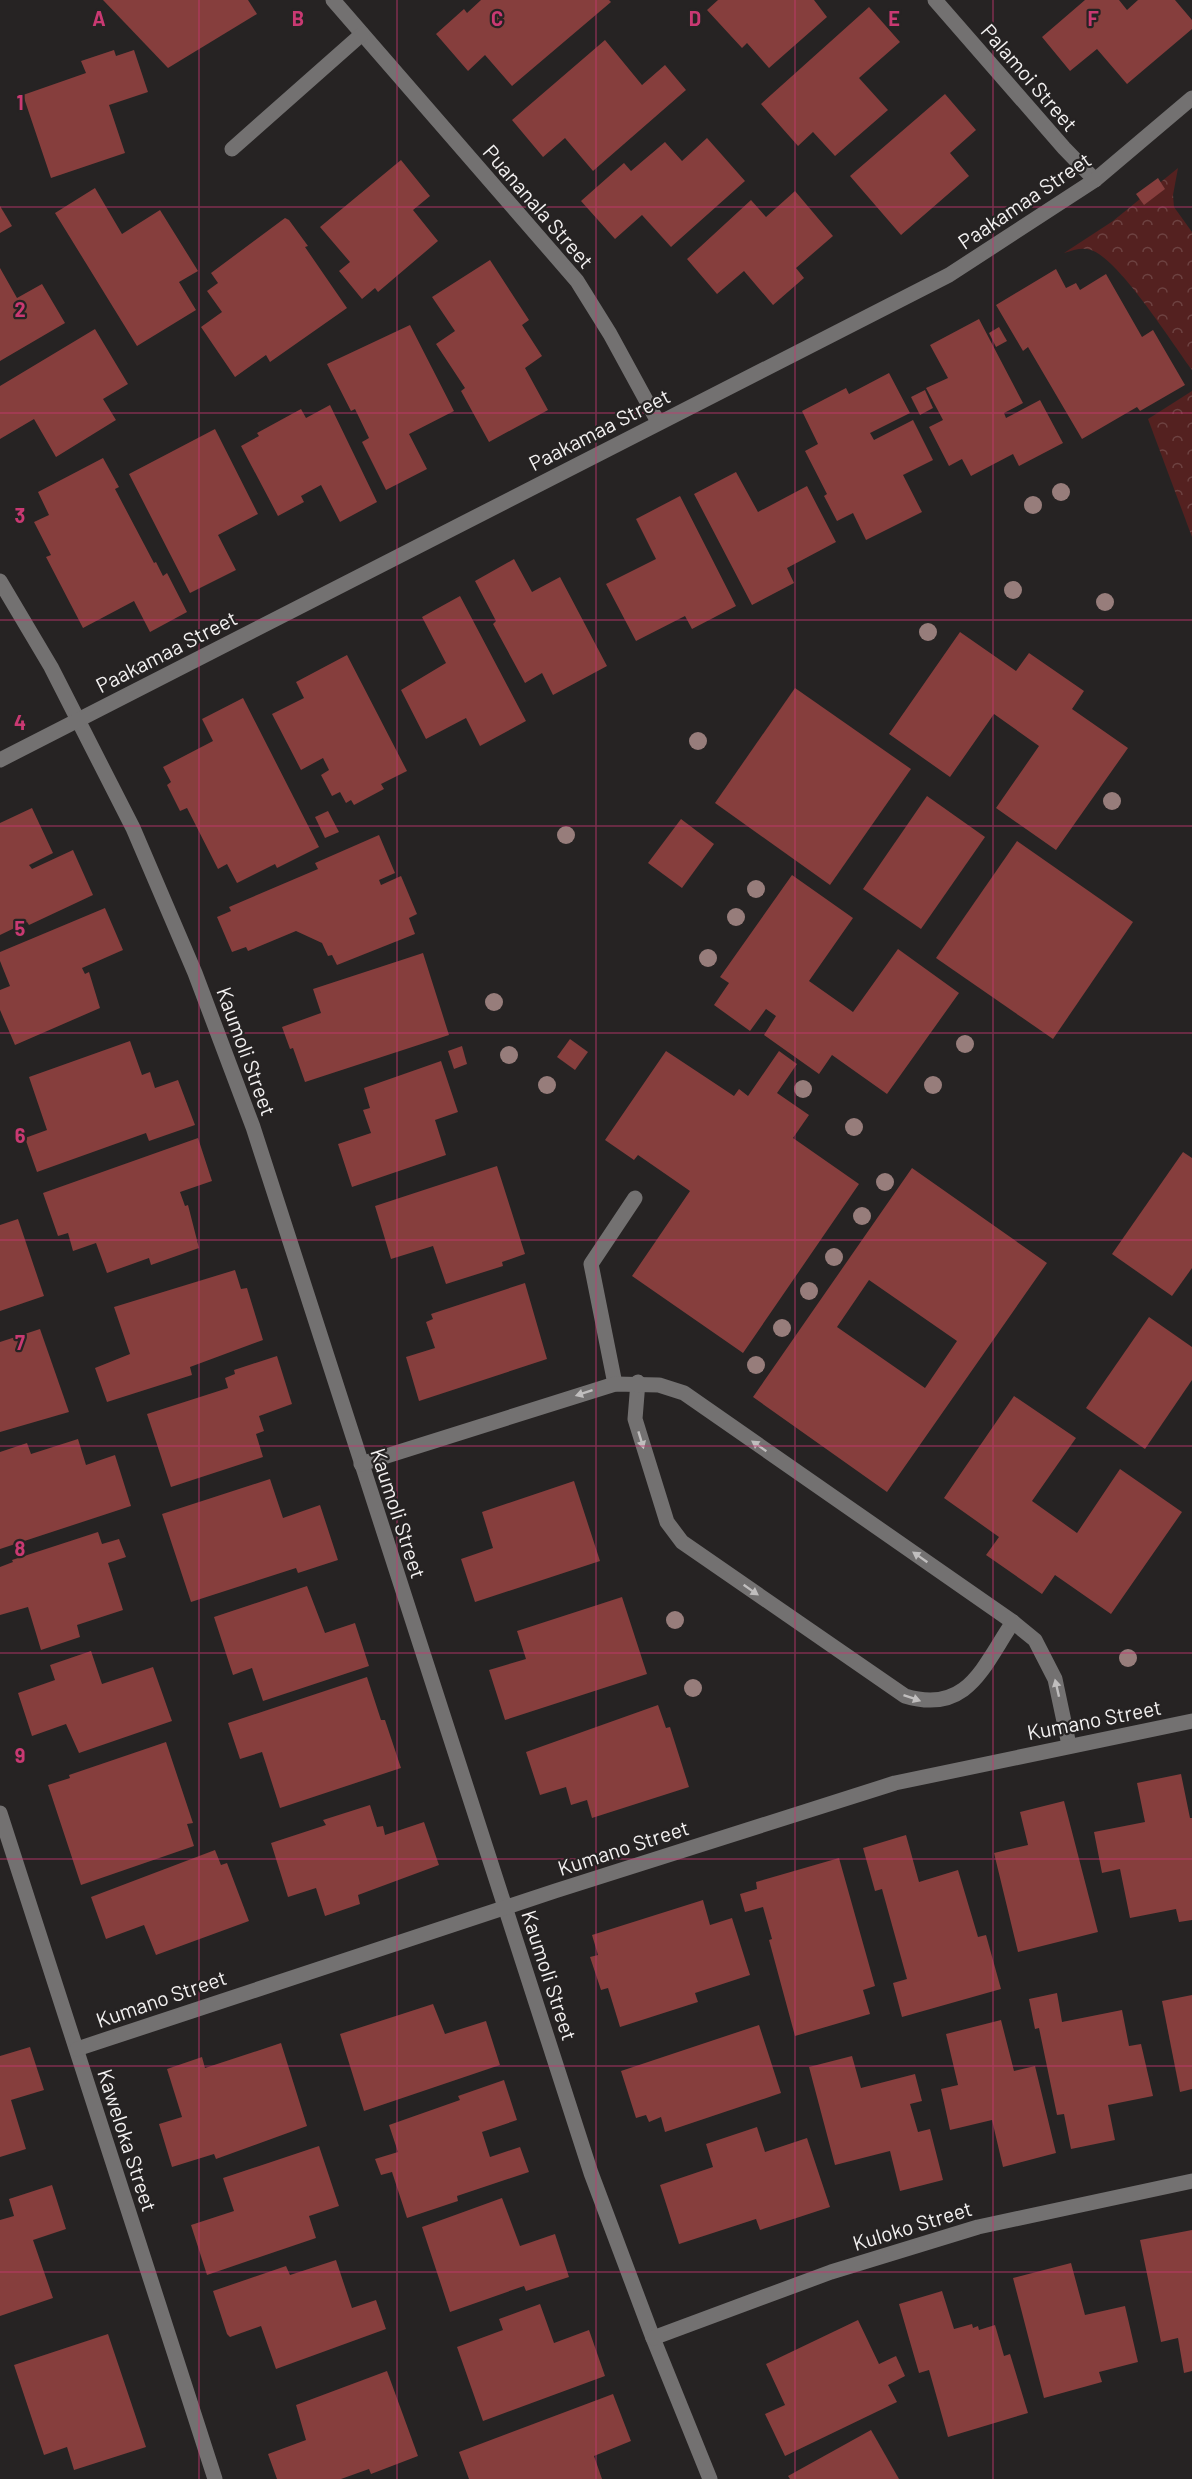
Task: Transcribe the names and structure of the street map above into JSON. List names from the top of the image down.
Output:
{
  "streets": {
    "street": [
      "Palamoi Street",
      "Paakamaa Street",
      "Puananala Street",
      "Kaumoli Street",
      "Kumano Street",
      "Kaweloka Street",
      "Kuloko Street"
    ]
  },
  "crossings": [
    ["Palamoi Street", "Paakamaa Street"],
    ["Paakamaa Street", "Puananala Street"],
    ["Paakamaa Street", "Kaumoli Street"],
    ["Kaumoli Street", "Kumano Street"],
    ["Kaumoli Street", "Kuloko Street"],
    ["Kumano Street", "Kaweloka Street"]
  ],
  "grid": {
    "columns": [
      "A",
      "B",
      "C",
      "D",
      "E",
      "F"
    ],
    "rows": [
      "1",
      "2",
      "3",
      "4",
      "5",
      "6",
      "7",
      "8",
      "9"
    ]
  }
}
